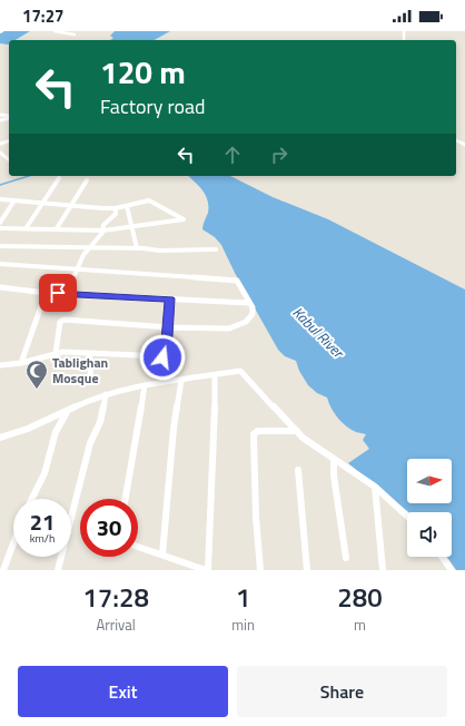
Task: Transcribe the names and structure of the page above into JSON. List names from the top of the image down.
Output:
{
  "water": ["Kabul River"],
  "places": {
    "mosque": ["Tablighan Mosque"]
  },
  "north": "right",
  "page": {
    "status": "17:27",
    "turn": ["120 m", "Factory road"],
    "speed": "21 km/h",
    "limit": "30",
    "eta": [
      "17:28",
      "Arrival",
      "1",
      "min",
      "280",
      "m"
    ],
    "buttons": ["Exit", "Share"]
  }
}
